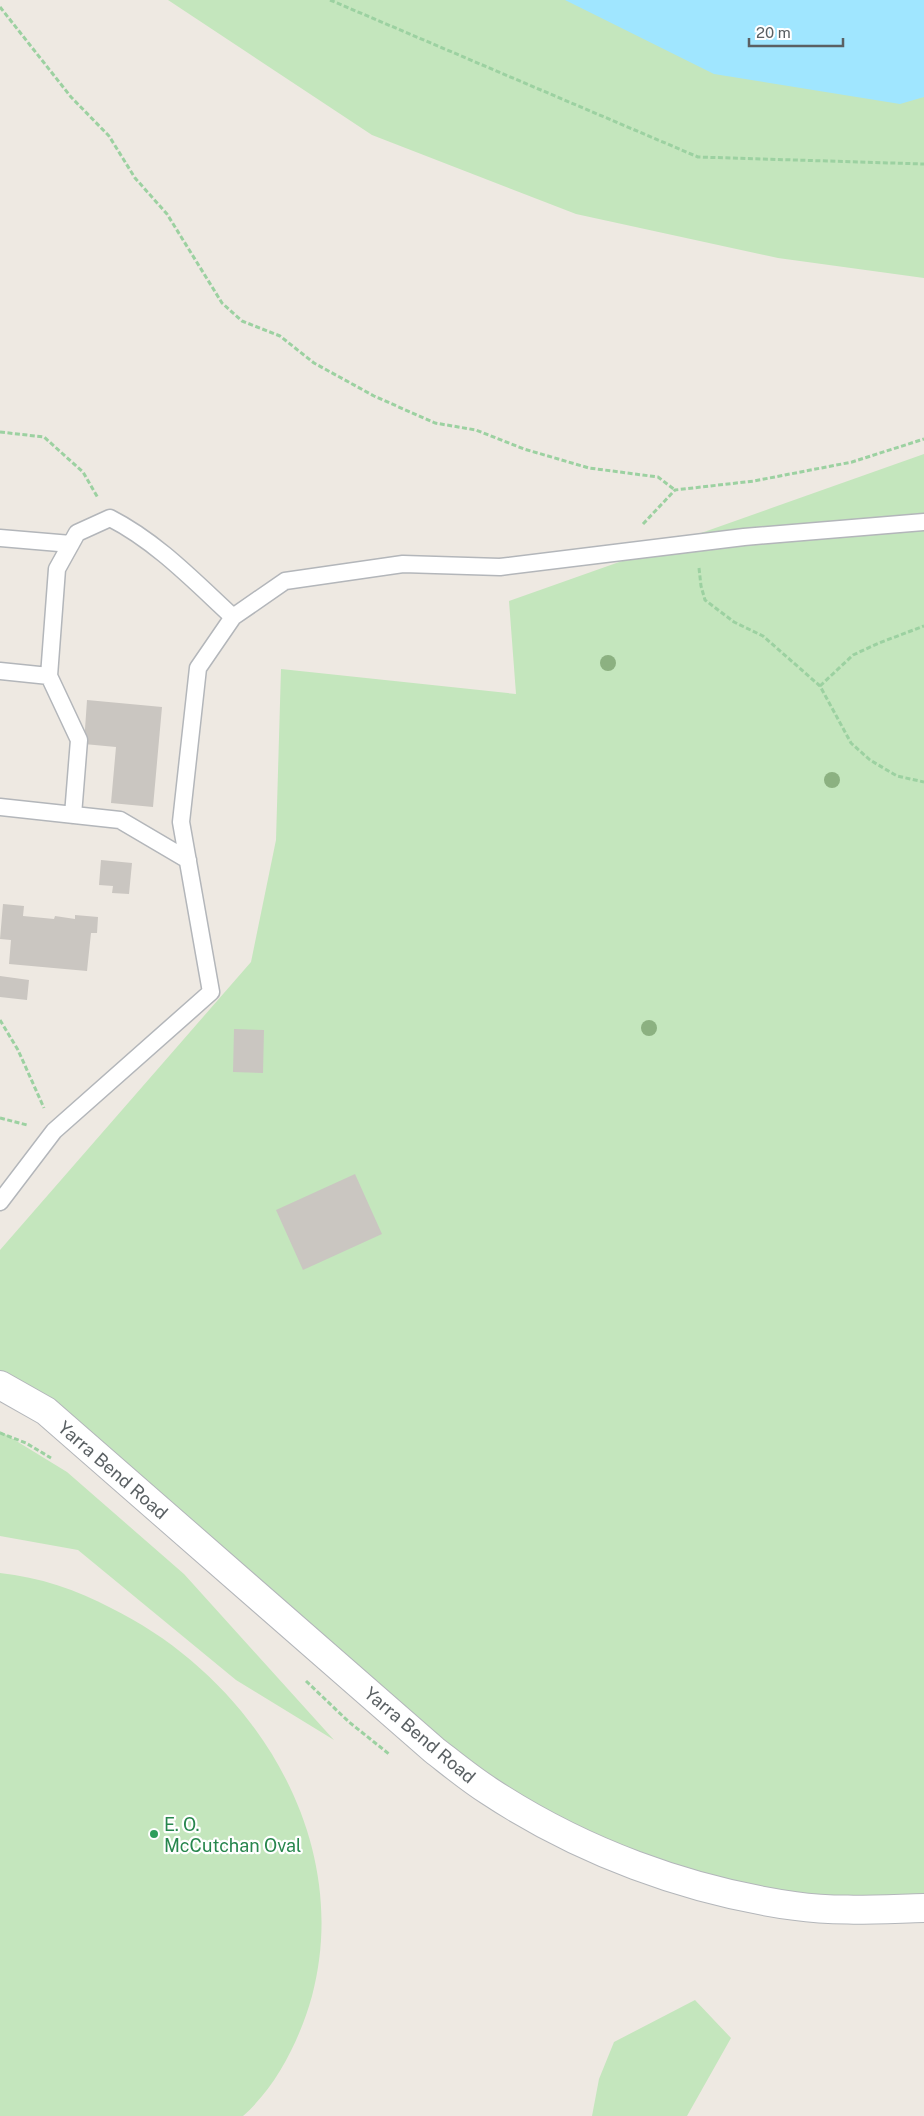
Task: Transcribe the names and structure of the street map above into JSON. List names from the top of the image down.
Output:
{
  "streets": {
    "street": ["Yarra Bend Road"]
  },
  "places": ["E. O. McCutchan Oval"],
  "scale_bar": "20 m"
}
